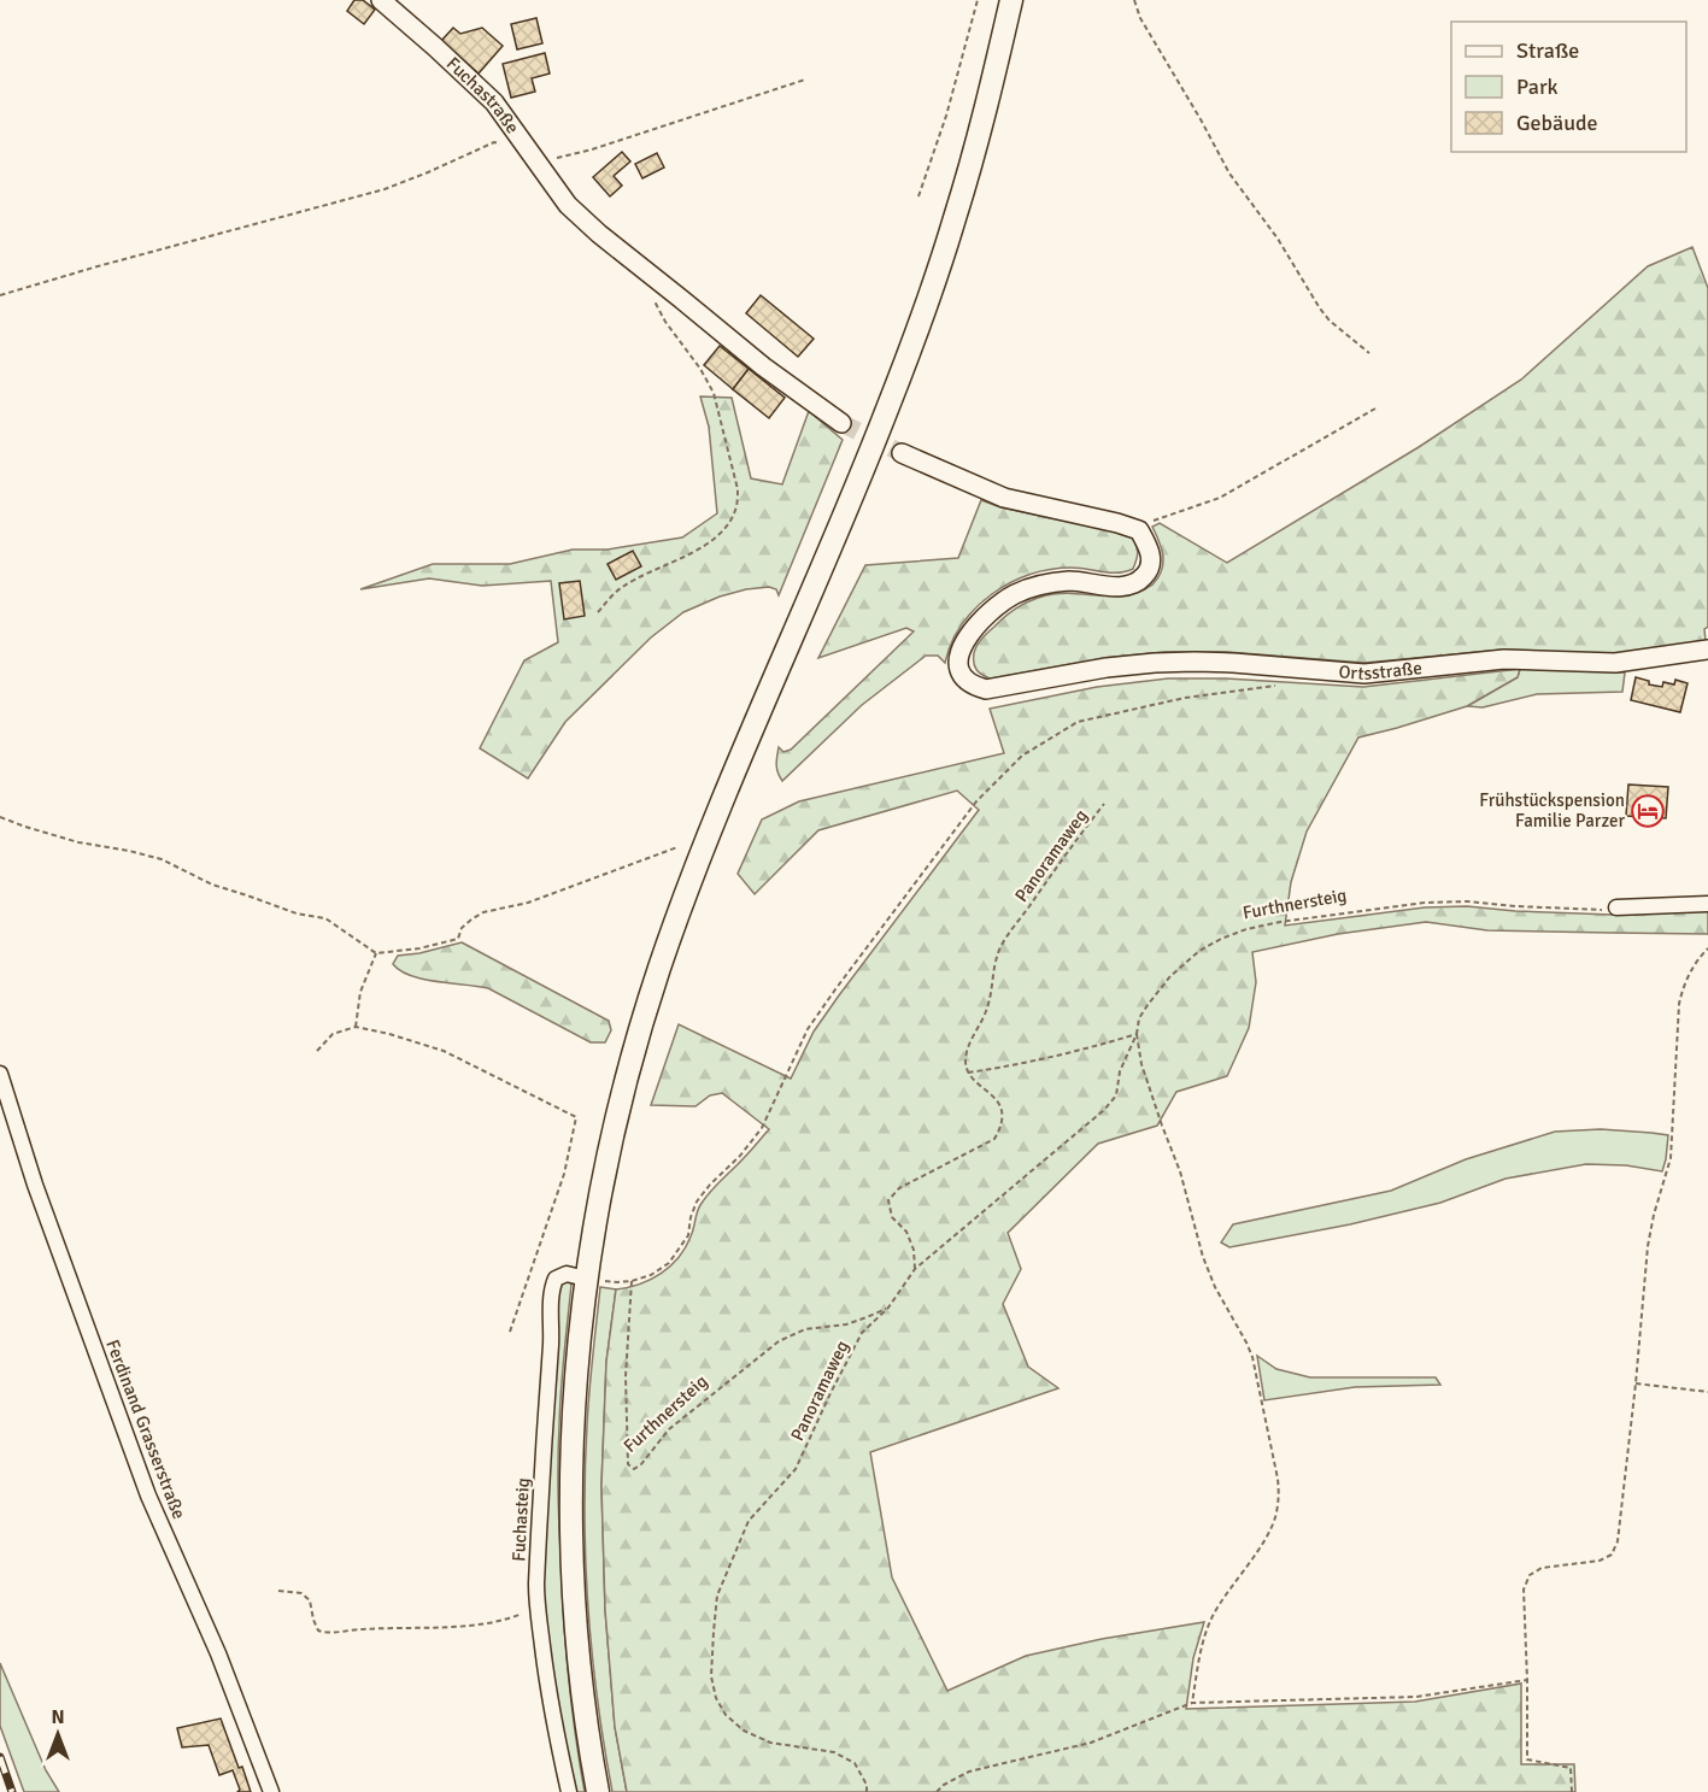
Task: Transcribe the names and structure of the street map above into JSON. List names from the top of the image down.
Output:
{
  "streets": {
    "street": [
      "Fuchastraße",
      "Ortsstraße",
      "Ferdinand Grasserstraße",
      "Fuchasteig"
    ],
    "path": ["Panoramaweg", "Furthnersteig"]
  },
  "crossings": [
    ["Panoramaweg", "Furthnersteig"]
  ],
  "places": {
    "hotel": ["Frühstückspension Familie Parzer"]
  },
  "legend": ["Straße", "Park", "Gebäude"],
  "north": "top"
}
